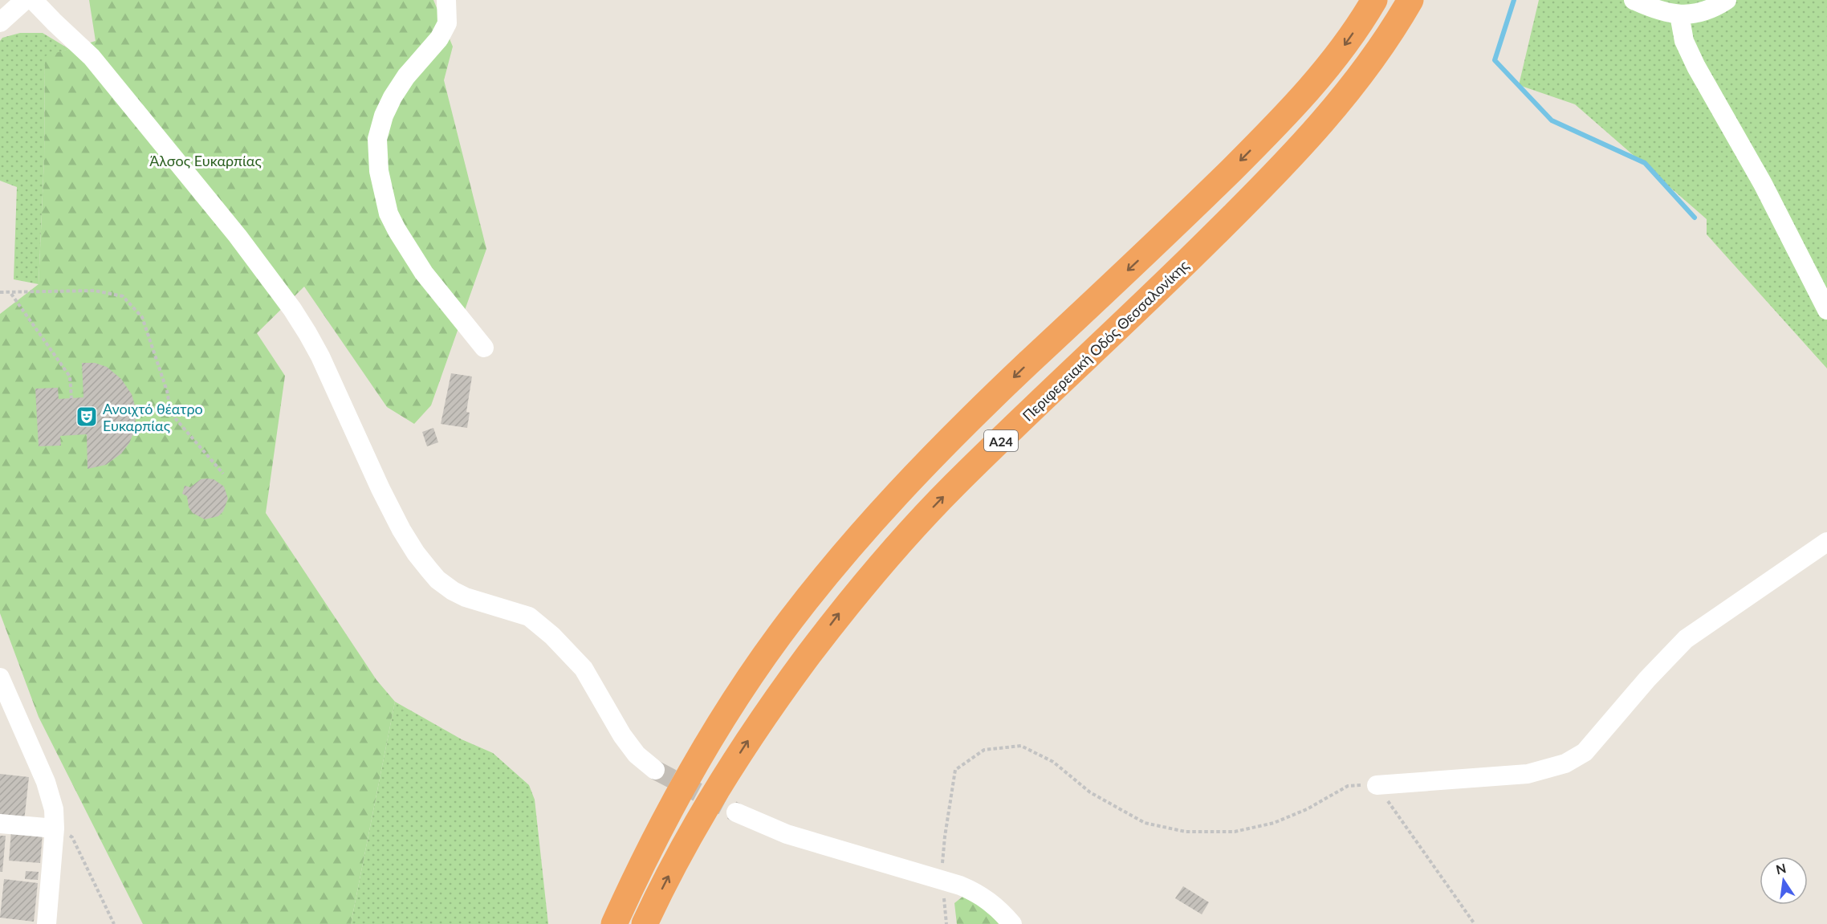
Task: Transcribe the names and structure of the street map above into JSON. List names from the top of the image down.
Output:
{
  "streets": {
    "highway": ["Περιφερειακή Οδός Θεσσαλονίκης", "Α24"]
  },
  "parks": ["Άλσος Ευκαρπίας"],
  "places": {
    "theatre": ["Ανοιχτό θέατρο Ευκαρπίας"]
  },
  "north": "top"
}
